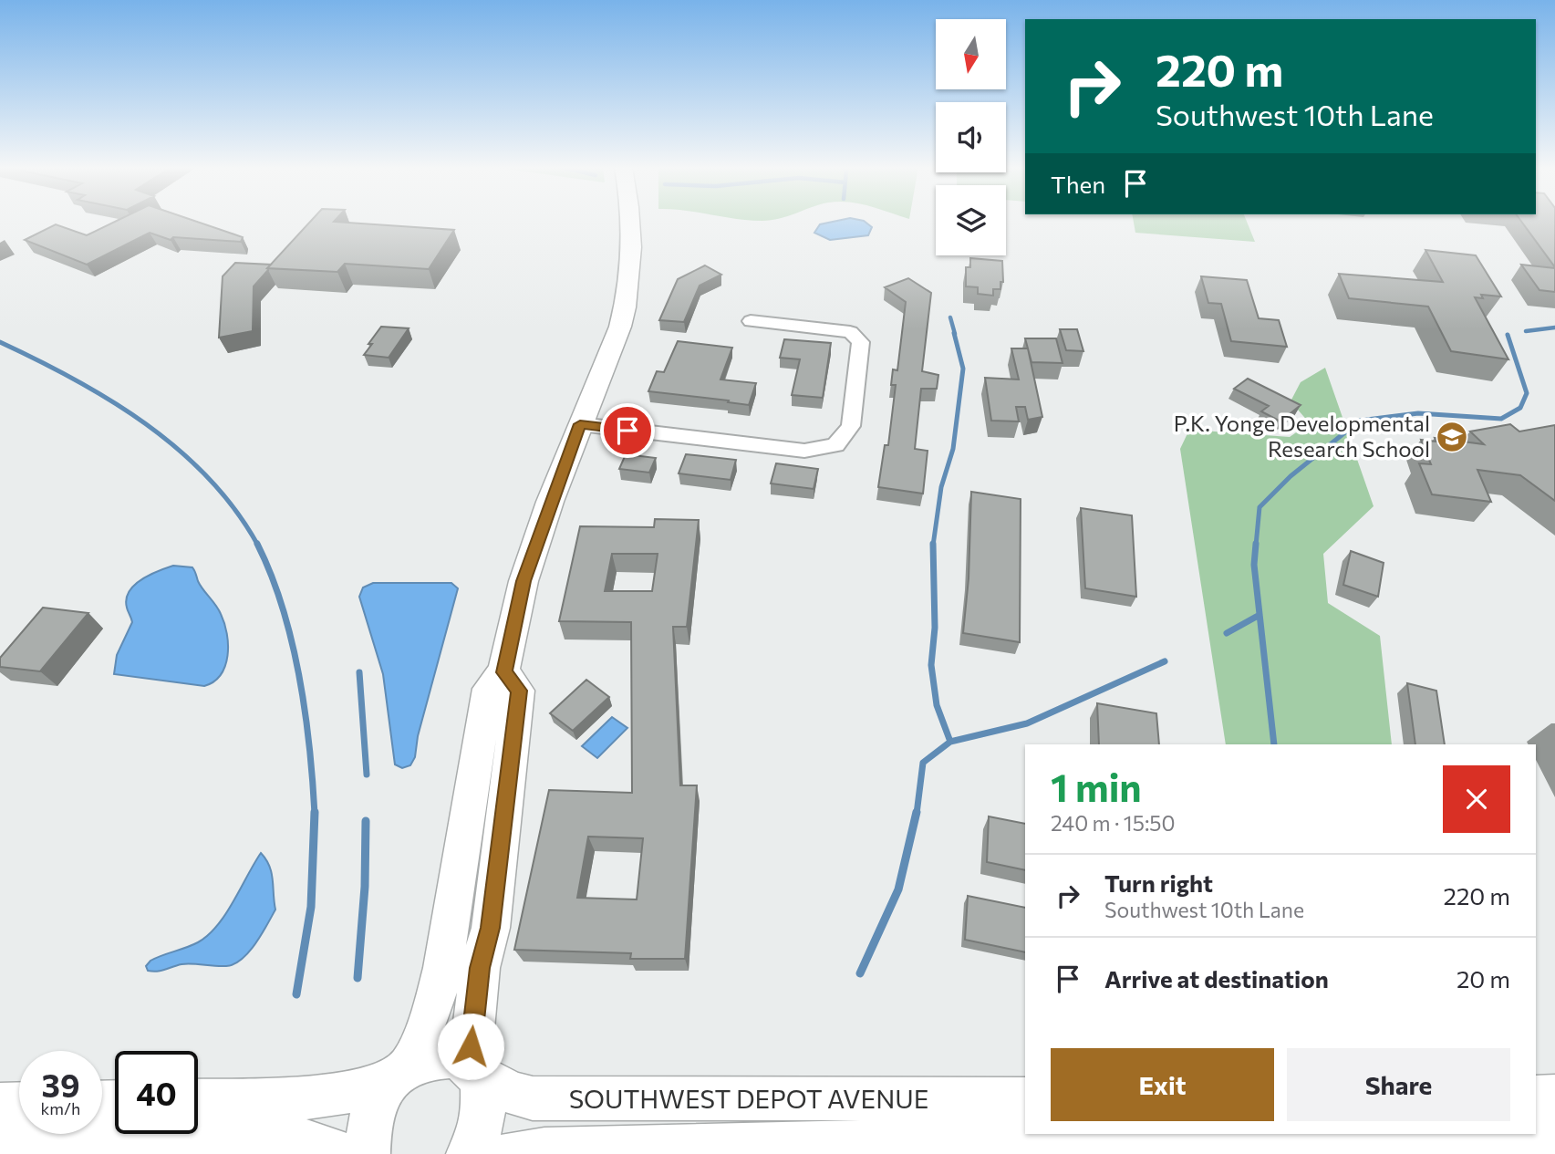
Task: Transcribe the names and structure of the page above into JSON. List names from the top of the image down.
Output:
{
  "streets": {
    "street": ["SOUTHWEST DEPOT AVENUE"]
  },
  "places": {
    "school or university": ["P.K. Yonge Developmental Research School"]
  },
  "north": "bottom",
  "page": {
    "turn": ["220 m", "Southwest 10th Lane"],
    "then": "Then",
    "heading": ["1 min", "240 m · 15:50"],
    "list": [
      {
        "name": "Turn right",
        "note": "Southwest 10th Lane",
        "value": "220 m"
      },
      {
        "name": "Arrive at destination",
        "value": "20 m"
      }
    ],
    "buttons": ["Exit", "Share"],
    "speed": "39 km/h",
    "limit": "40"
  }
}
